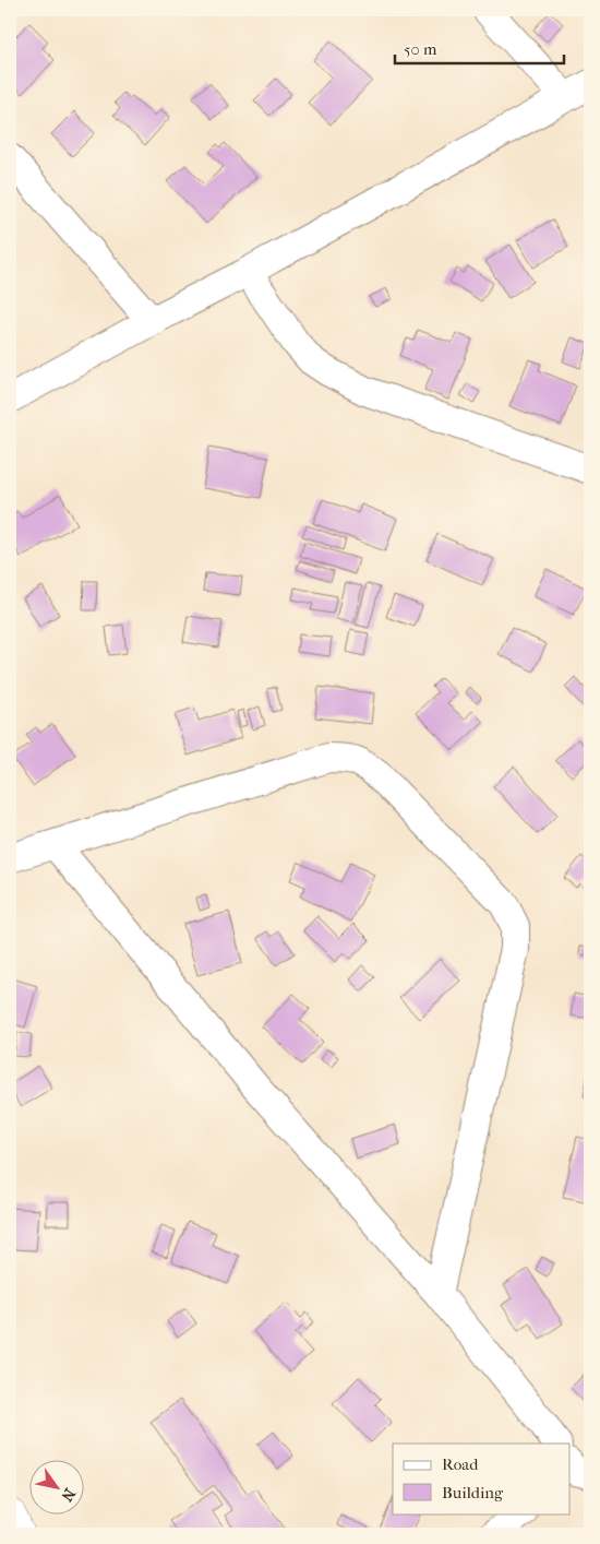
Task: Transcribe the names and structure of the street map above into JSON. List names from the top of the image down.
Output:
{
  "legend": ["Road", "Building"],
  "scale_bar": "50 m",
  "north": "bottom right"
}
